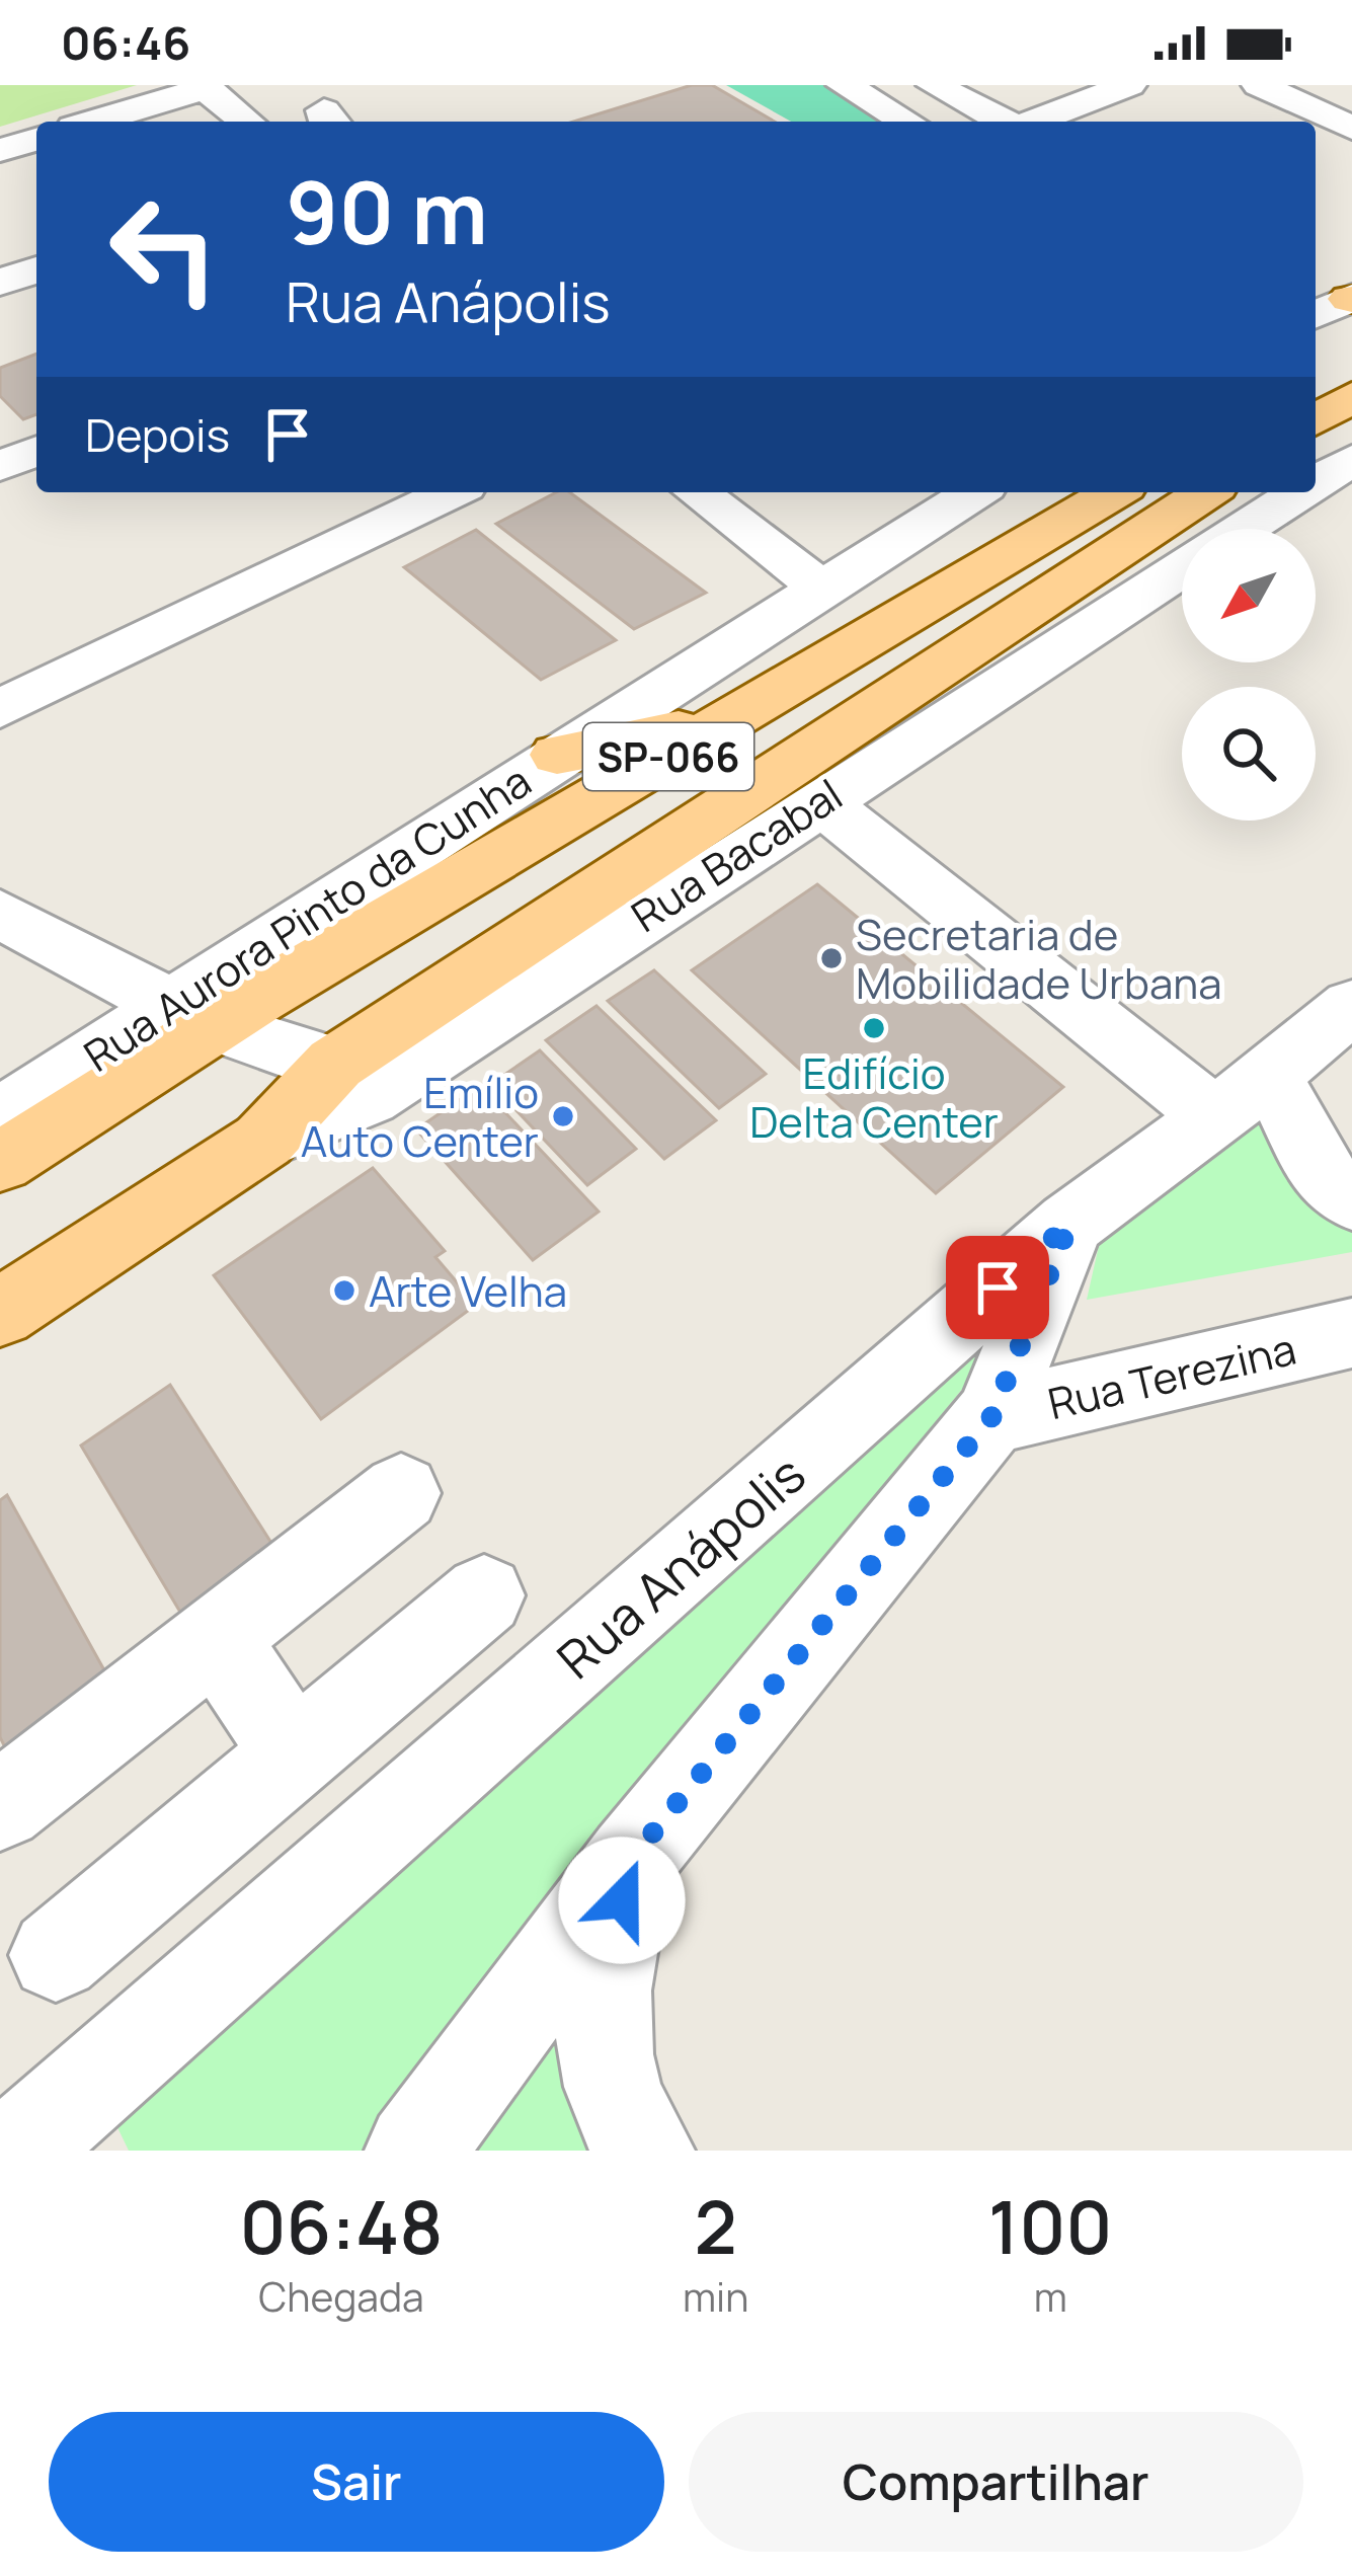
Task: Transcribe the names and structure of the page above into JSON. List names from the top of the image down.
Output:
{
  "streets": {
    "main road": ["SP-066"],
    "street": [
      "Rua Bacabal",
      "Rua Aurora Pinto da Cunha",
      "Rua Terezina",
      "Rua Anápolis"
    ]
  },
  "crossings": [
    ["SP-066", "Rua Bacabal"],
    ["SP-066", "Rua Aurora Pinto da Cunha"]
  ],
  "places": [
    "Secretaria de Mobilidade Urbana",
    "Edifício Delta Center",
    "Emílio Auto Center",
    "Arte Velha"
  ],
  "north": "bottom left",
  "page": {
    "status": "06:46",
    "turn": ["90 m", "Rua Anápolis"],
    "then": "Depois",
    "eta": [
      "06:48",
      "Chegada",
      "2",
      "min",
      "100",
      "m"
    ],
    "buttons": ["Sair", "Compartilhar"]
  }
}
